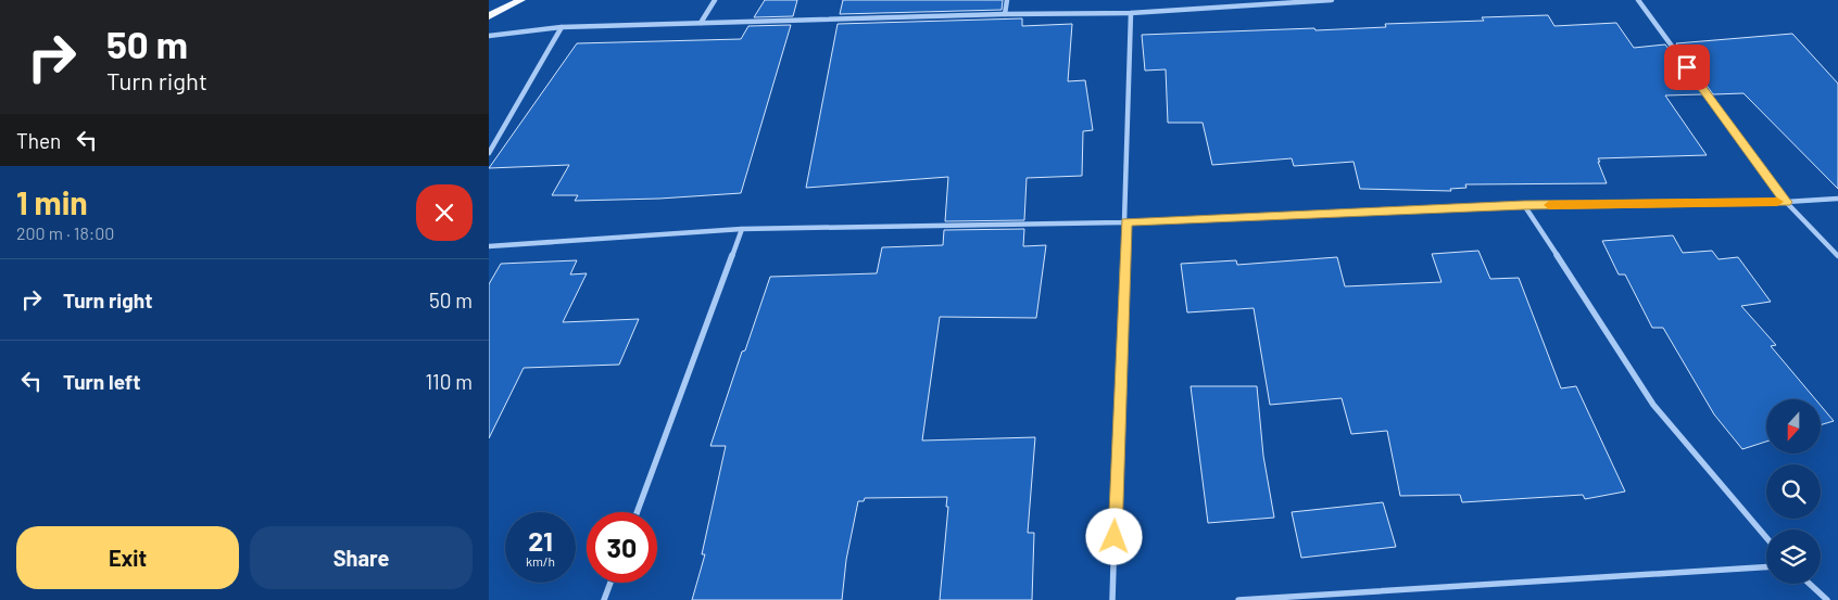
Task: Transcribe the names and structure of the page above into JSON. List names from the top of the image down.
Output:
{
  "north": "bottom",
  "page": {
    "turn": ["50 m", "Turn right"],
    "then": "Then",
    "heading": ["1 min", "200 m · 18:00"],
    "list": [
      {
        "name": "Turn right",
        "value": "50 m"
      },
      {
        "name": "Turn left",
        "value": "110 m"
      }
    ],
    "speed": "21 km/h",
    "limit": "30",
    "buttons": ["Exit", "Share"]
  }
}
